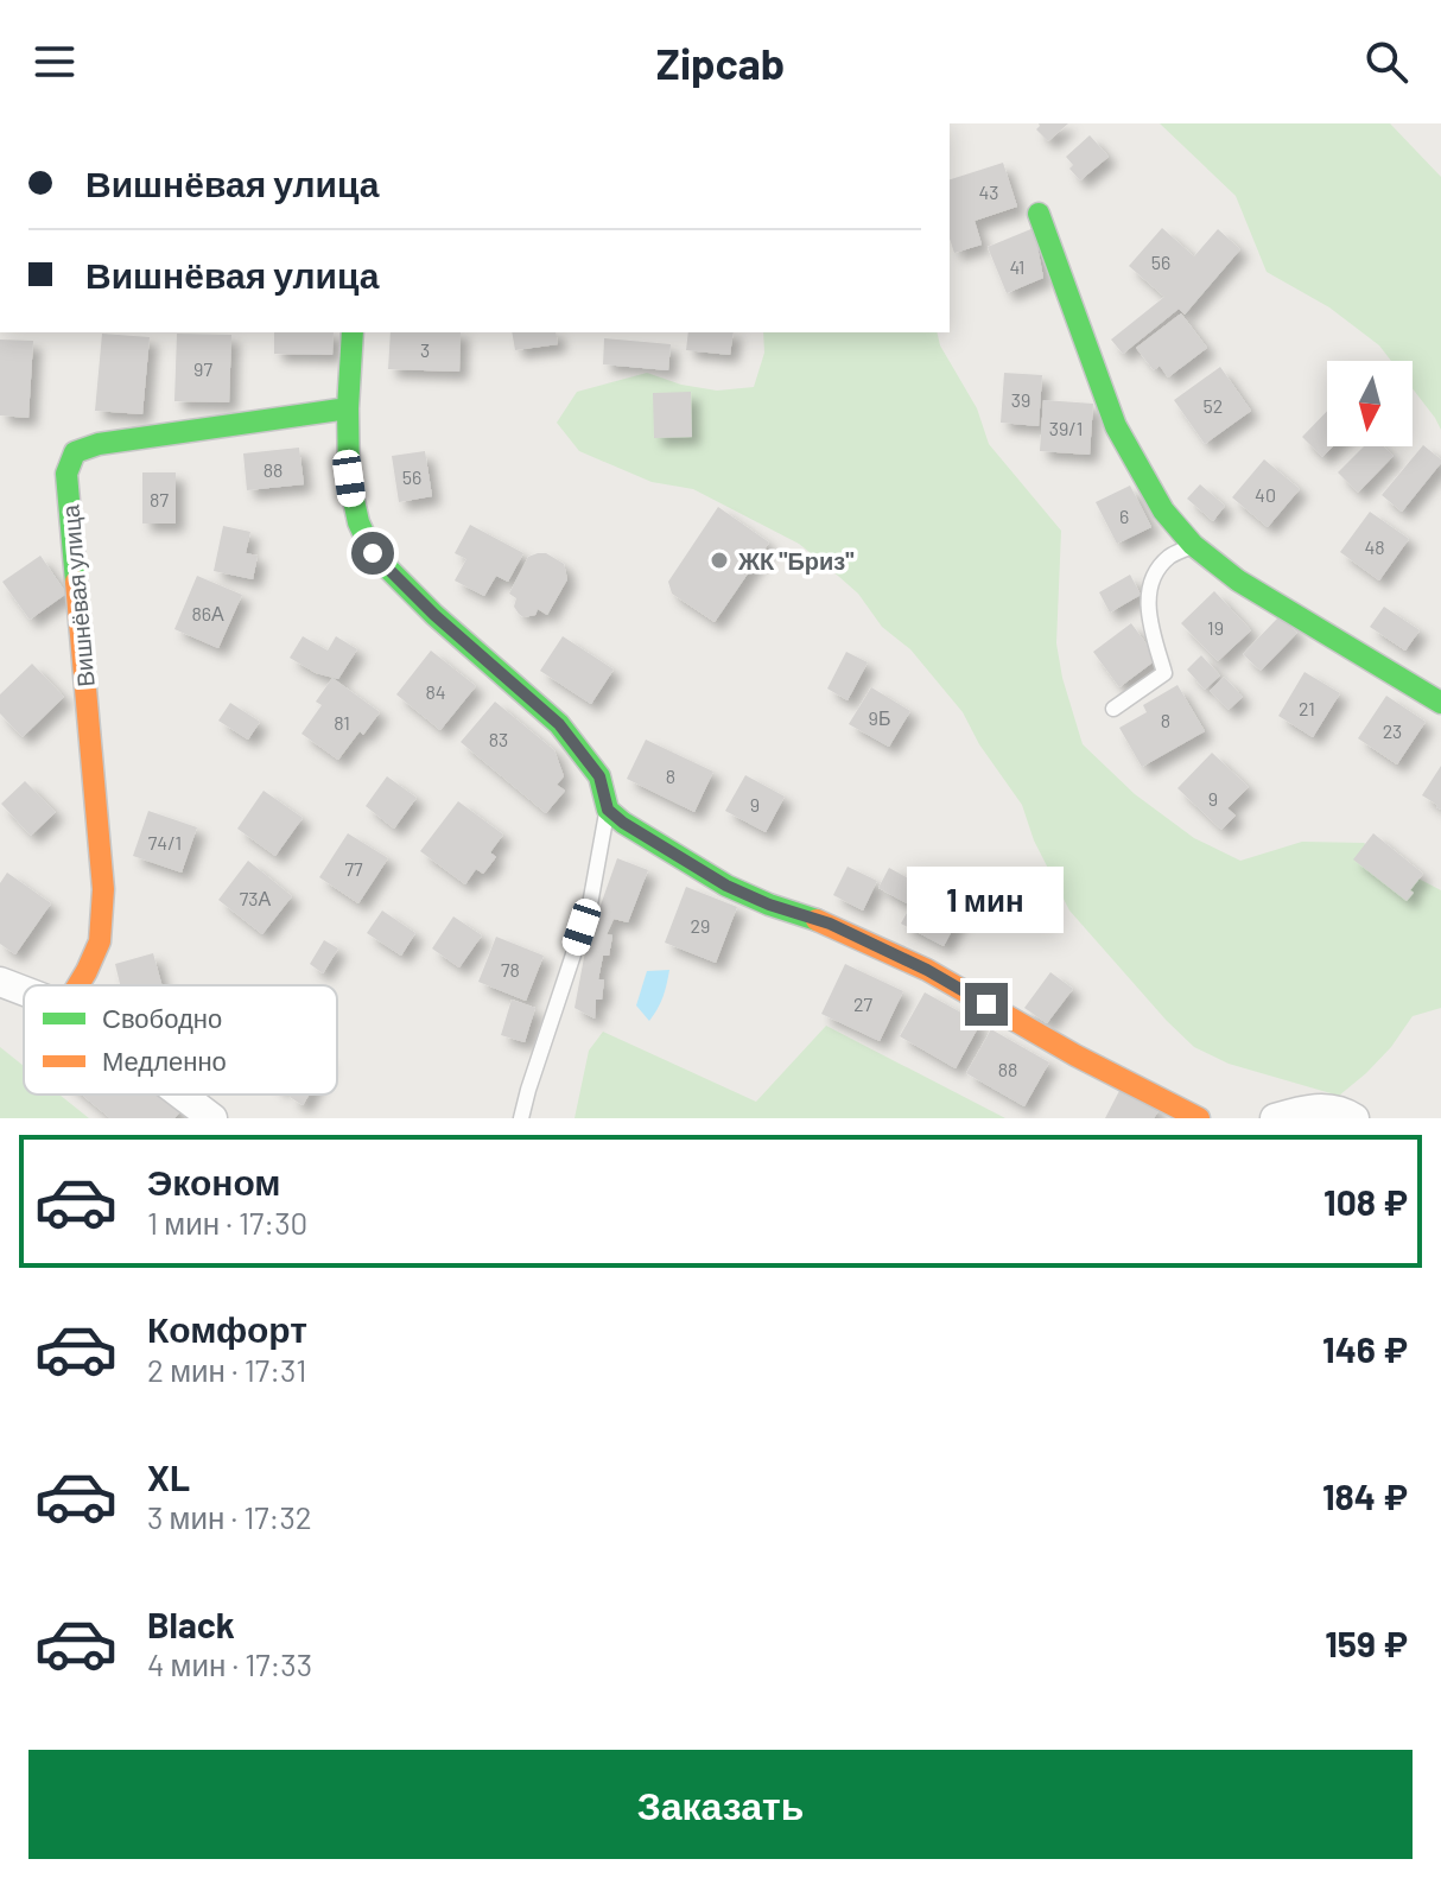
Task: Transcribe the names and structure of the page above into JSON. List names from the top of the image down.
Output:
{
  "streets": {
    "street": ["Вишнёвая улица"]
  },
  "places": ["ЖК \"Бриз\""],
  "house_numbers": [
    "43",
    "56",
    "41",
    "3",
    "97",
    "39",
    "52",
    "39/1",
    "88",
    "56",
    "40",
    "87",
    "6",
    "48",
    "86А",
    "19",
    "84",
    "21",
    "9Б",
    "8",
    "81",
    "23",
    "83",
    "8",
    "9",
    "9",
    "74/1",
    "77",
    "73А",
    "29",
    "78",
    "27",
    "88"
  ],
  "legend": ["Свободно", "Медленно"],
  "north": "bottom",
  "page": {
    "header": "Zipcab",
    "banner": ["Вишнёвая улица", "Вишнёвая улица"],
    "bubble": "1 мин",
    "list": [
      {
        "name": "Эконом",
        "note": "1 мин · 17:30",
        "value": "108 ₽"
      },
      {
        "name": "Комфорт",
        "note": "2 мин · 17:31",
        "value": "146 ₽"
      },
      {
        "name": "XL",
        "note": "3 мин · 17:32",
        "value": "184 ₽"
      },
      {
        "name": "Black",
        "note": "4 мин · 17:33",
        "value": "159 ₽"
      }
    ],
    "buttons": "Заказать"
  }
}
